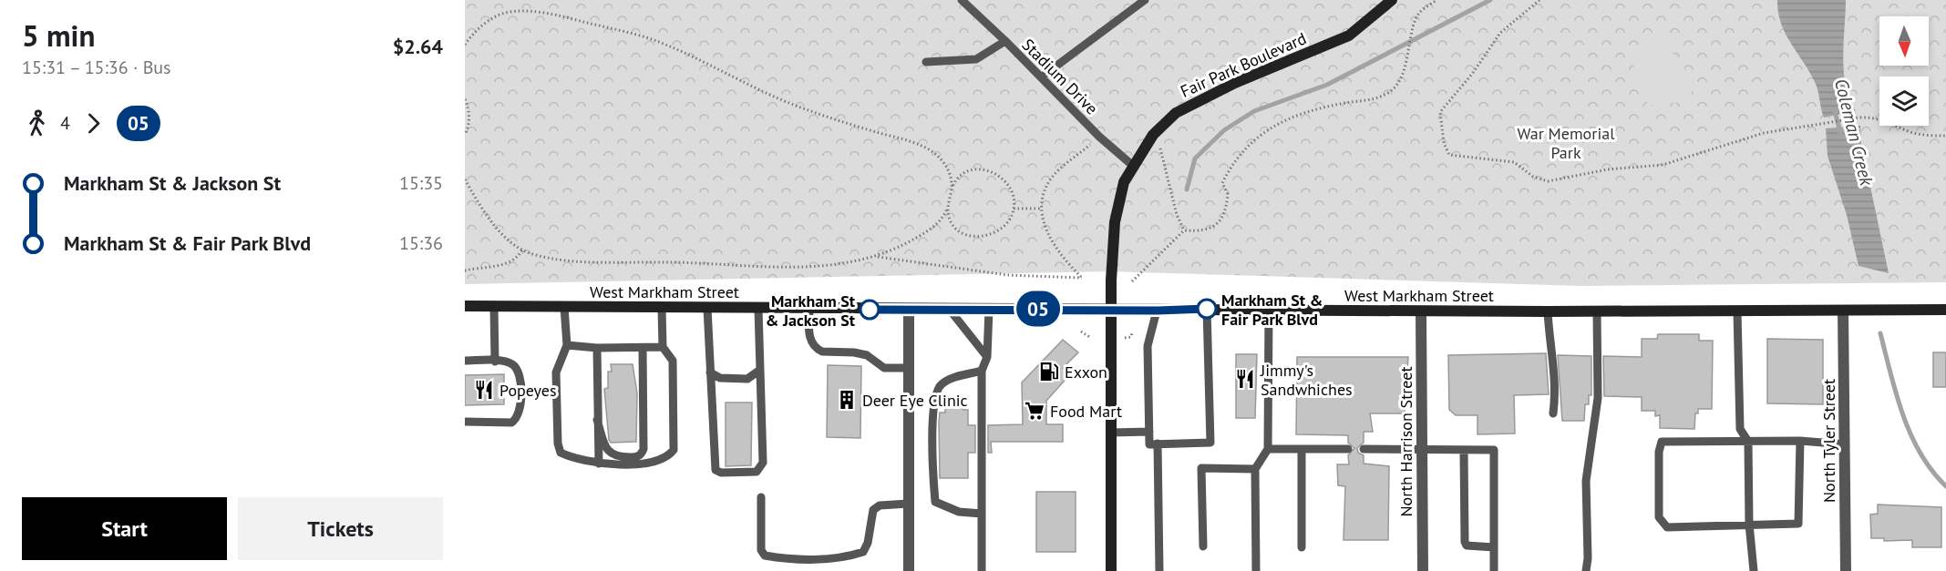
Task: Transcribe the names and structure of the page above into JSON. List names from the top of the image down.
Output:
{
  "streets": {
    "main road": ["Fair Park Boulevard", "West Markham Street"],
    "street": ["North Tyler Street", "North Harrison Street"],
    "lane": ["Stadium Drive"]
  },
  "crossings": [
    ["Fair Park Boulevard", "Stadium Drive"],
    ["Fair Park Boulevard", "West Markham Street"],
    ["West Markham Street", "North Tyler Street"],
    ["West Markham Street", "North Harrison Street"]
  ],
  "water": ["Coleman Creek"],
  "parks": ["War Memorial Park"],
  "places": {
    "other": ["Markham St & Fair Park Blvd", "Markham St & Jackson St"],
    "fuel station": ["Exxon"],
    "restaurant": ["Jimmy's Sandwhiches", "Popeyes"],
    "building": ["Deer Eye Clinic"],
    "supermarket": ["Food Mart"]
  },
  "lines": ["bus line 05"],
  "north": "bottom",
  "page": {
    "heading": ["5 min", "15:31 – 15:36 · Bus", "$2.64"],
    "on_map": "05",
    "legs": ["4", "05"],
    "list": [
      {
        "name": "Markham St & Jackson St",
        "value": "15:35"
      },
      {
        "name": "Markham St & Fair Park Blvd",
        "value": "15:36"
      }
    ],
    "buttons": ["Start", "Tickets"]
  }
}
